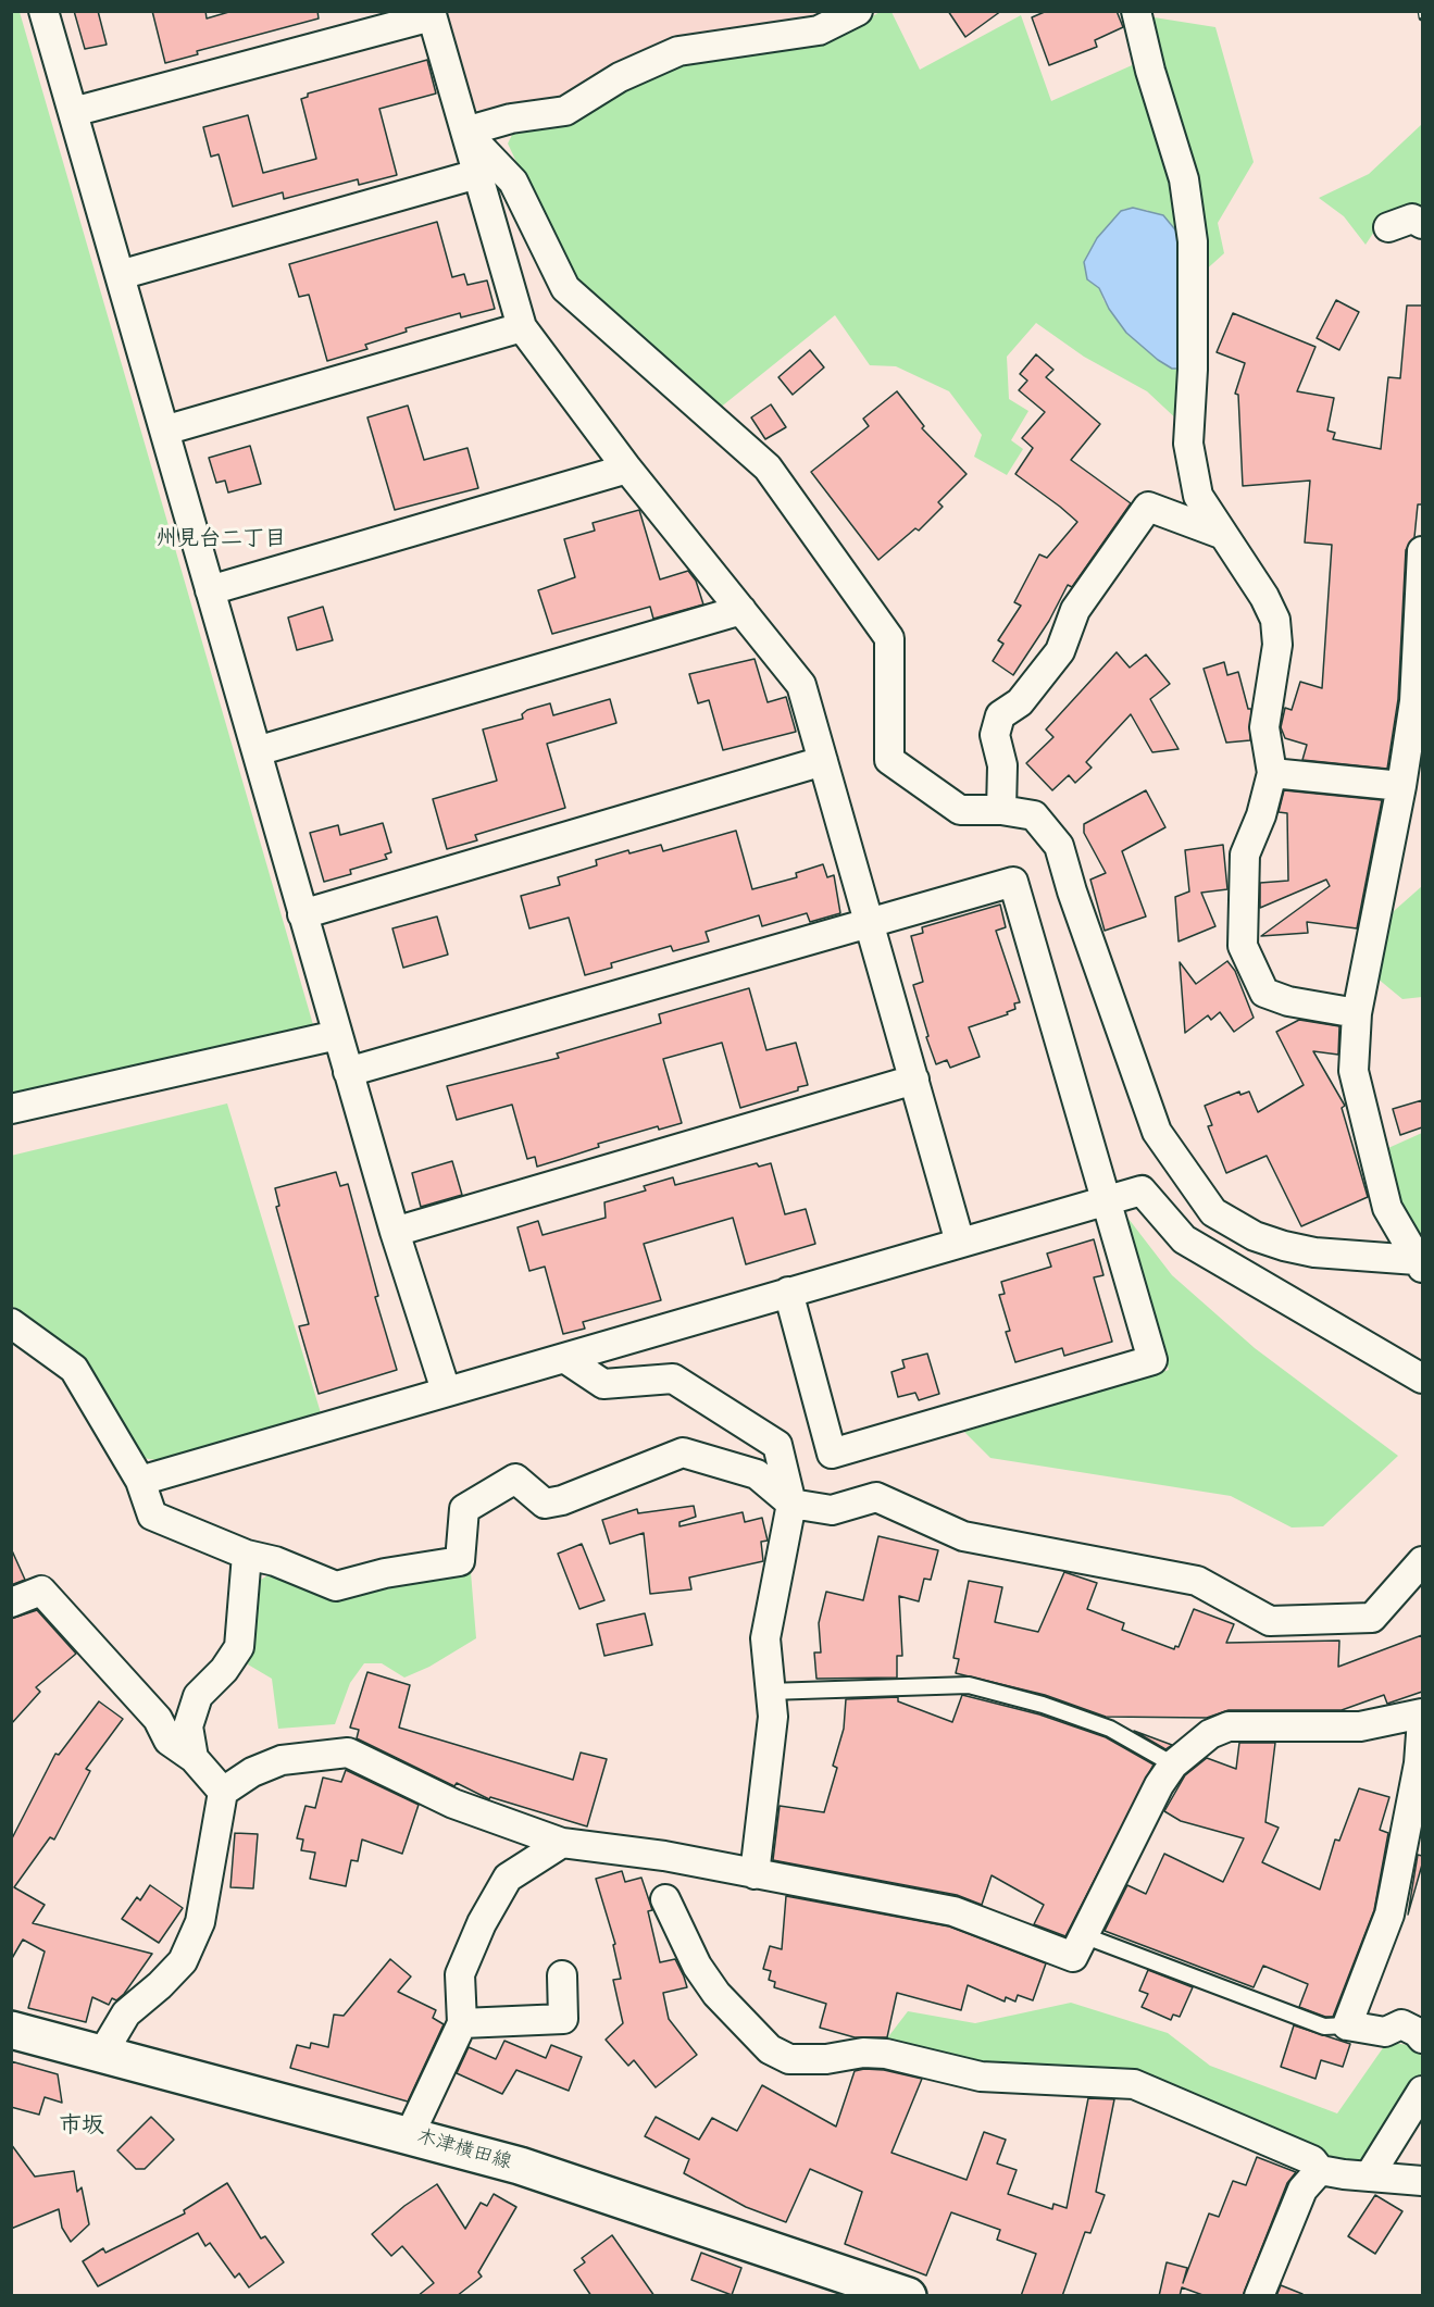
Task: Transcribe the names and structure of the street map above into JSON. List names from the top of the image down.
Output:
{
  "streets": {
    "main road": ["木津横田線"]
  },
  "districts": ["州見台二丁目", "市坂"]
}
